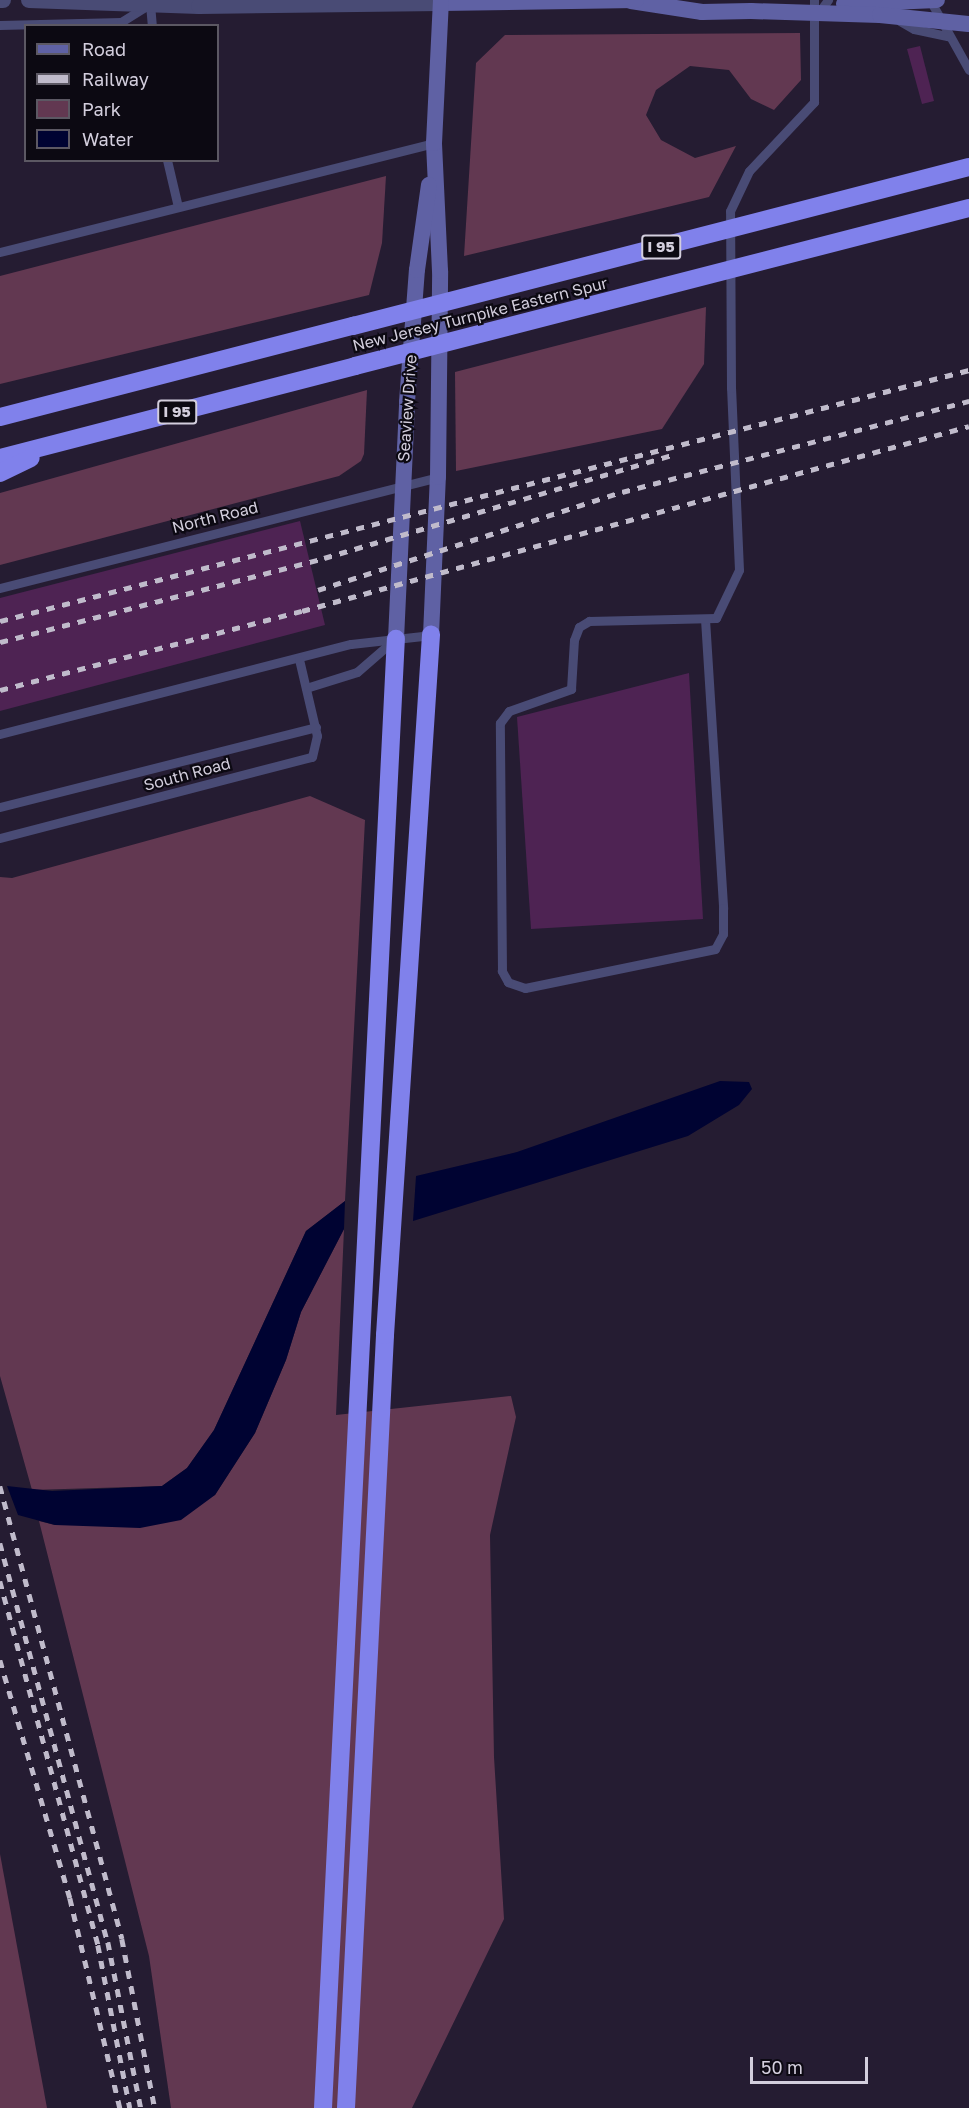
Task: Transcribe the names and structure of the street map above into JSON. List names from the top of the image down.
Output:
{
  "streets": {
    "highway": ["I 95", "New Jersey Turnpike Eastern Spur"],
    "main road": ["Seaview Drive"],
    "lane": ["North Road", "South Road"]
  },
  "crossings": [
    ["Seaview Drive", "North Road"]
  ],
  "legend": [
    "Road",
    "Railway",
    "Park",
    "Water"
  ],
  "scale_bar": "50 m"
}
